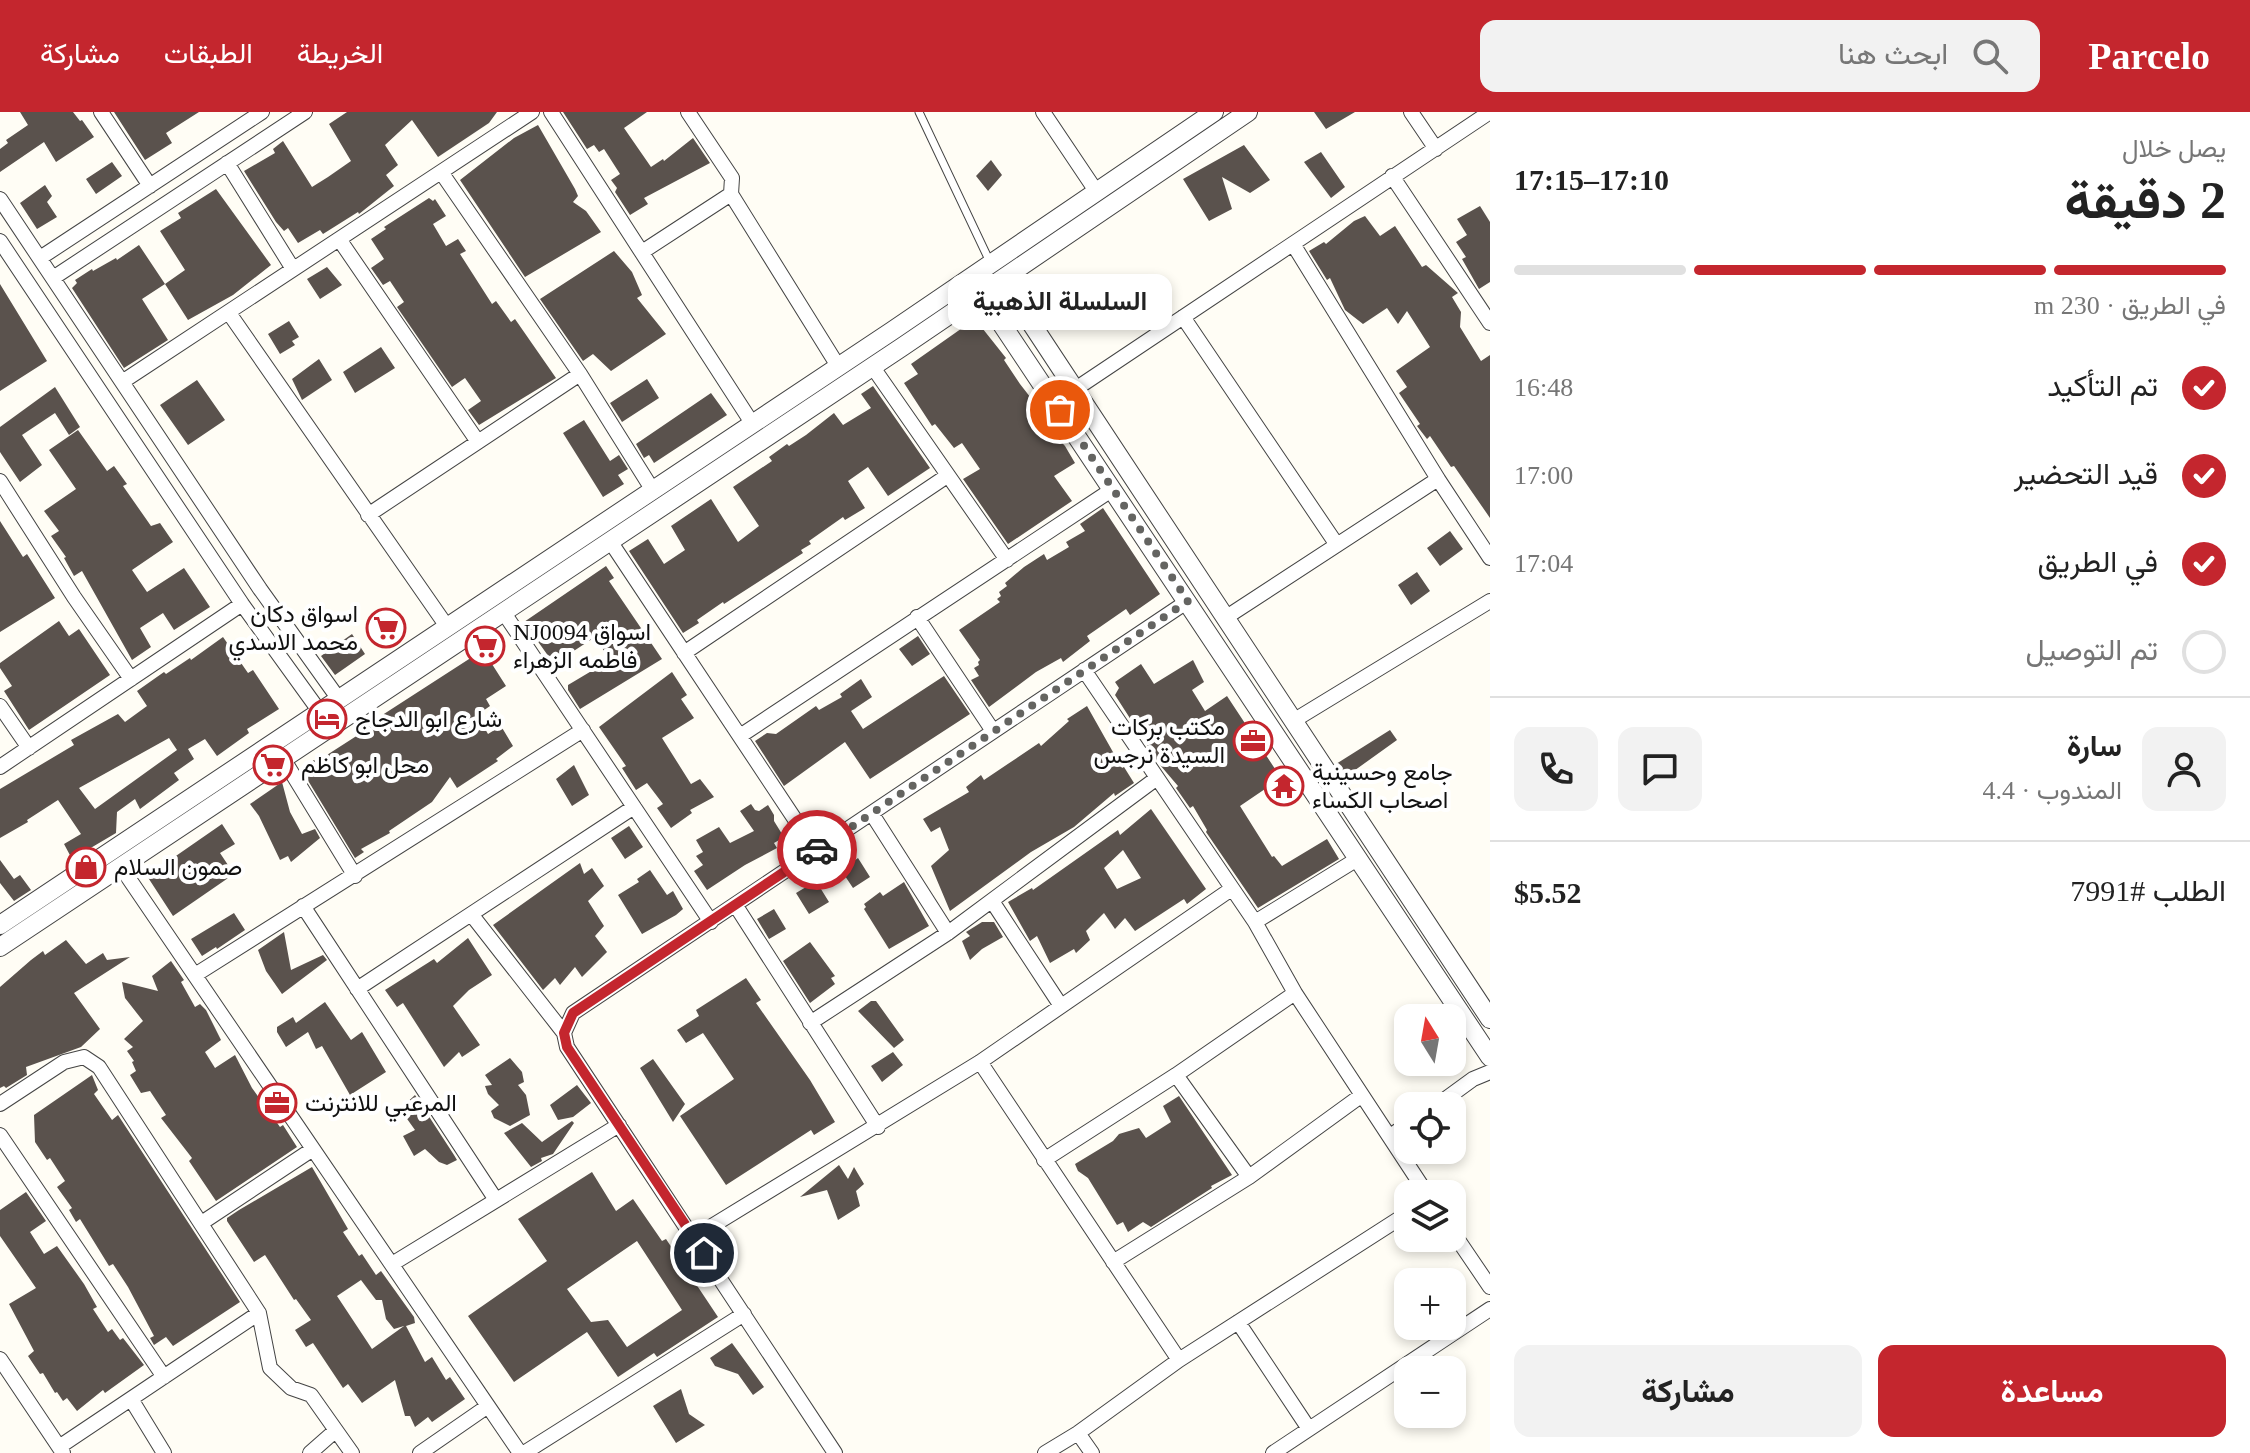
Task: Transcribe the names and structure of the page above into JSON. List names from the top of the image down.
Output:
{
  "places": {
    "other": ["السلسلة الذهبية"],
    "supermarket": ["اسواق دكان محمد الاسدي", "NJ0094 اسواق فاطمه الزهراء", "محل ابو كاظم"],
    "hotel": ["شارع ابو الدجاج"],
    "office": ["مكتب بركات السيدة نرجس", "المرعبي للانترنت"],
    "temple": ["جامع وحسينية اصحاب الكساء"],
    "shop": ["صمون السلام"]
  },
  "north": "top",
  "page": {
    "header": "Parcelo",
    "search": "ابحث هنا",
    "nav": ["الخريطة", "الطبقات", "مشاركة"],
    "heading": ["2 دقيقة", "يصل خلال", "17:10–17:15"],
    "panel": [
      "سارة",
      "المندوب · 4.4",
      "الطلب #7991",
      "$5.52"
    ],
    "bar": "في الطريق · 230 m",
    "bubble": "السلسلة الذهبية",
    "list": [
      ["تم التأكيد", "16:48"],
      ["قيد التحضير", "17:00"],
      ["في الطريق", "17:04"],
      "تم التوصيل"
    ],
    "map_buttons": ["+", "−"],
    "buttons": ["مساعدة", "مشاركة"]
  }
}
